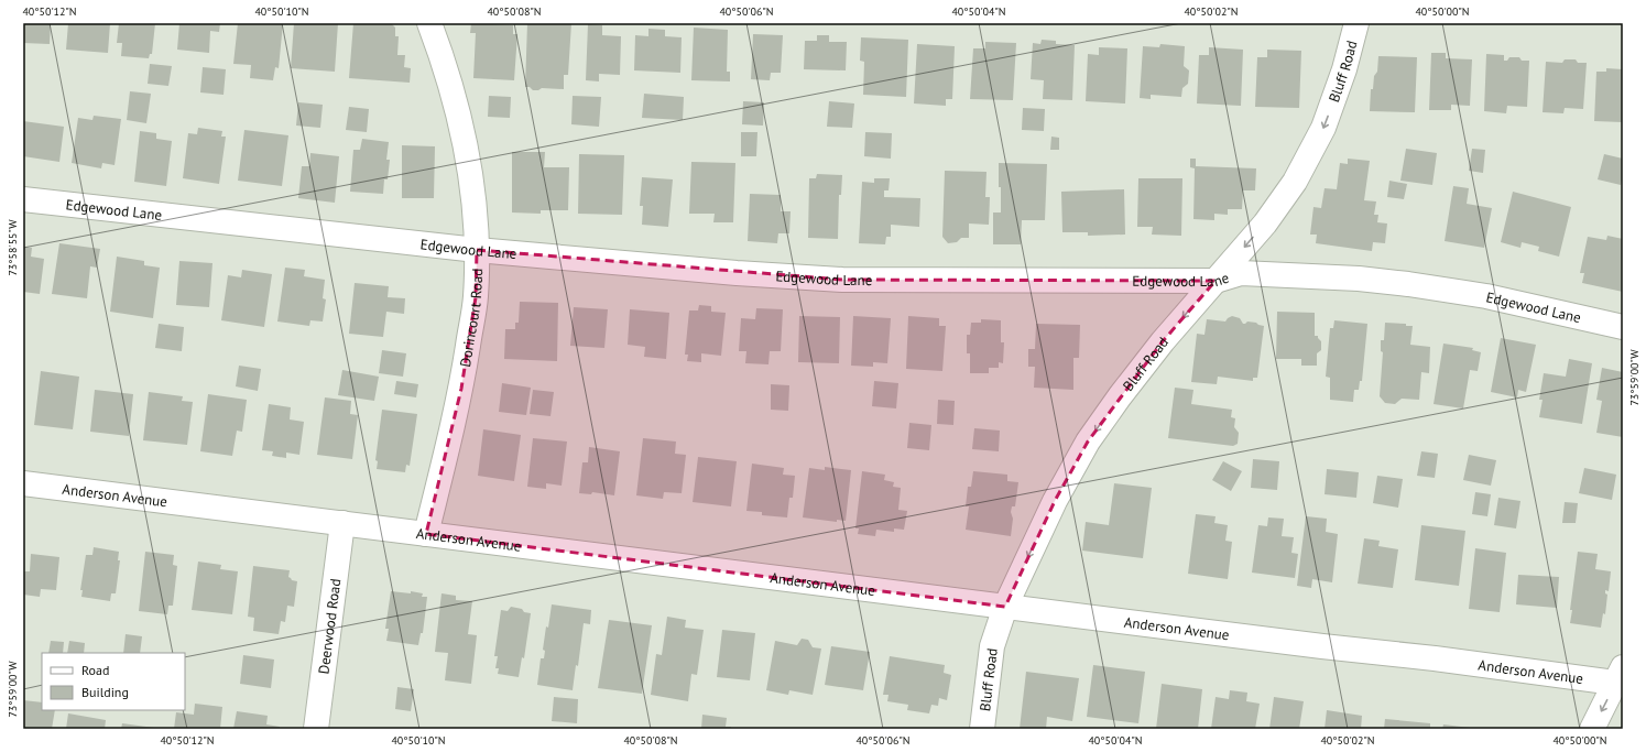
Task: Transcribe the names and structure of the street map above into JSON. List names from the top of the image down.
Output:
{
  "streets": {
    "street": [
      "Bluff Road",
      "Edgewood Lane",
      "Dorincourt Road",
      "Anderson Avenue",
      "Deerwood Road"
    ]
  },
  "crossings": [
    ["Bluff Road", "Edgewood Lane"],
    ["Bluff Road", "Anderson Avenue"],
    ["Edgewood Lane", "Dorincourt Road"],
    ["Dorincourt Road", "Anderson Avenue"],
    ["Anderson Avenue", "Deerwood Road"]
  ],
  "one_way": ["Bluff Road"],
  "legend": ["Road", "Building"],
  "coordinates": [
    "40°50'12\"N",
    "40°50'10\"N",
    "40°50'08\"N",
    "40°50'06\"N",
    "40°50'04\"N",
    "40°50'02\"N",
    "40°50'00\"N",
    "73°58'55\"W",
    "73°59'00\"W"
  ]
}
